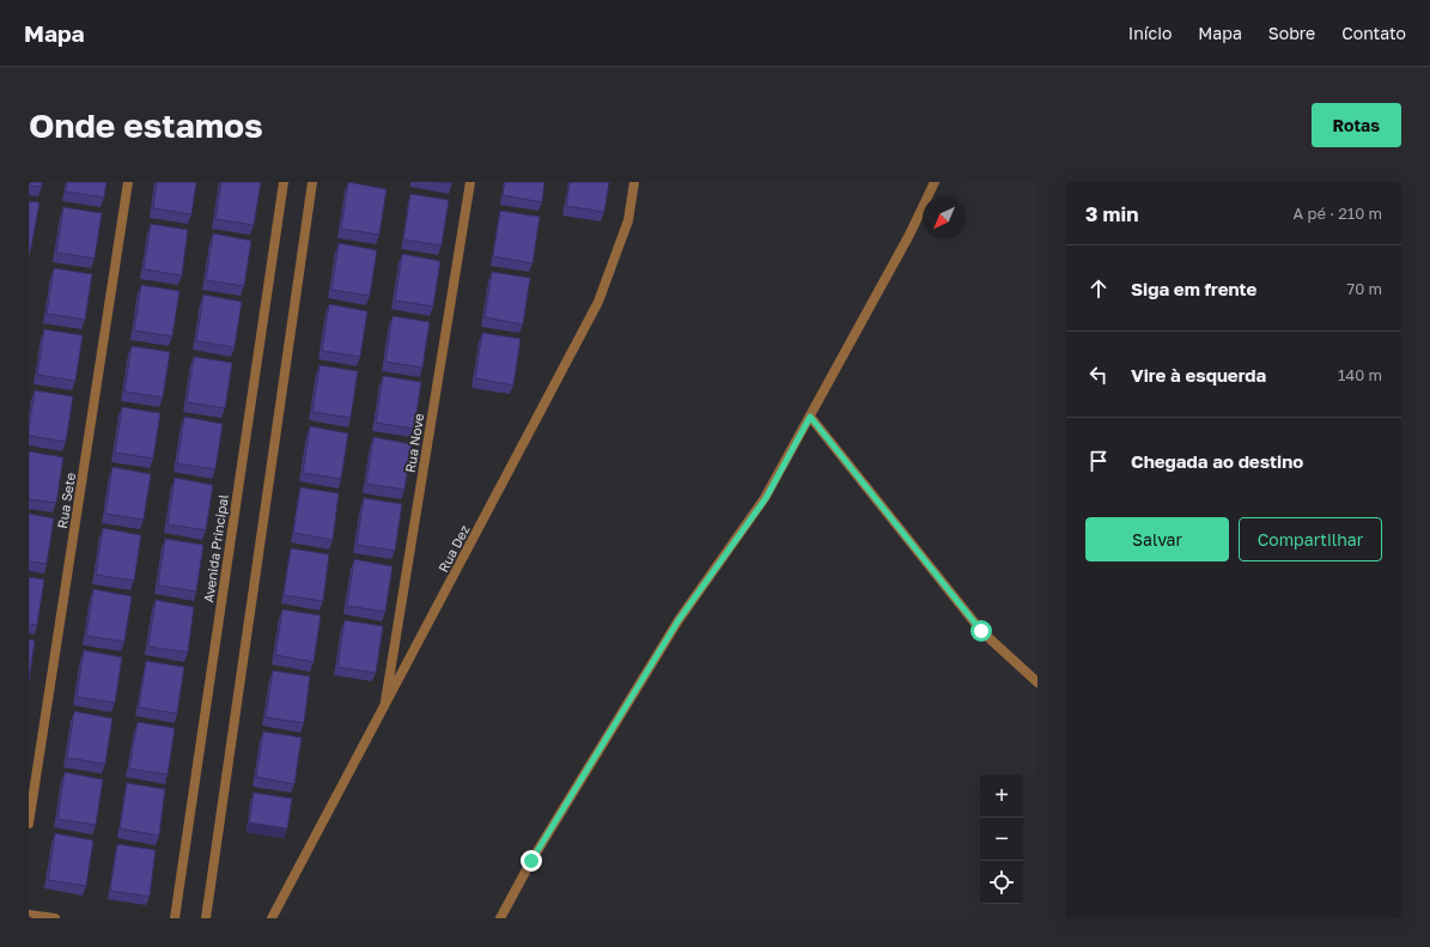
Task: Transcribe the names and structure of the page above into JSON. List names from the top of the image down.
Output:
{
  "streets": {
    "street": [
      "Rua Nove",
      "Rua Sete",
      "Avenida Principal",
      "Rua Dez"
    ]
  },
  "crossings": [
    ["Rua Nove", "Rua Dez"]
  ],
  "north": "bottom left",
  "page": {
    "header": "Mapa",
    "nav": [
      "Início",
      "Mapa",
      "Sobre",
      "Contato"
    ],
    "buttons": [
      "Rotas",
      ["Salvar", "Compartilhar"]
    ],
    "title": "Onde estamos",
    "heading": ["3 min", "A pé · 210 m"],
    "list": [
      ["Siga em frente", "70 m"],
      ["Vire à esquerda", "140 m"],
      "Chegada ao destino"
    ],
    "map_buttons": ["+", "−"]
  }
}
